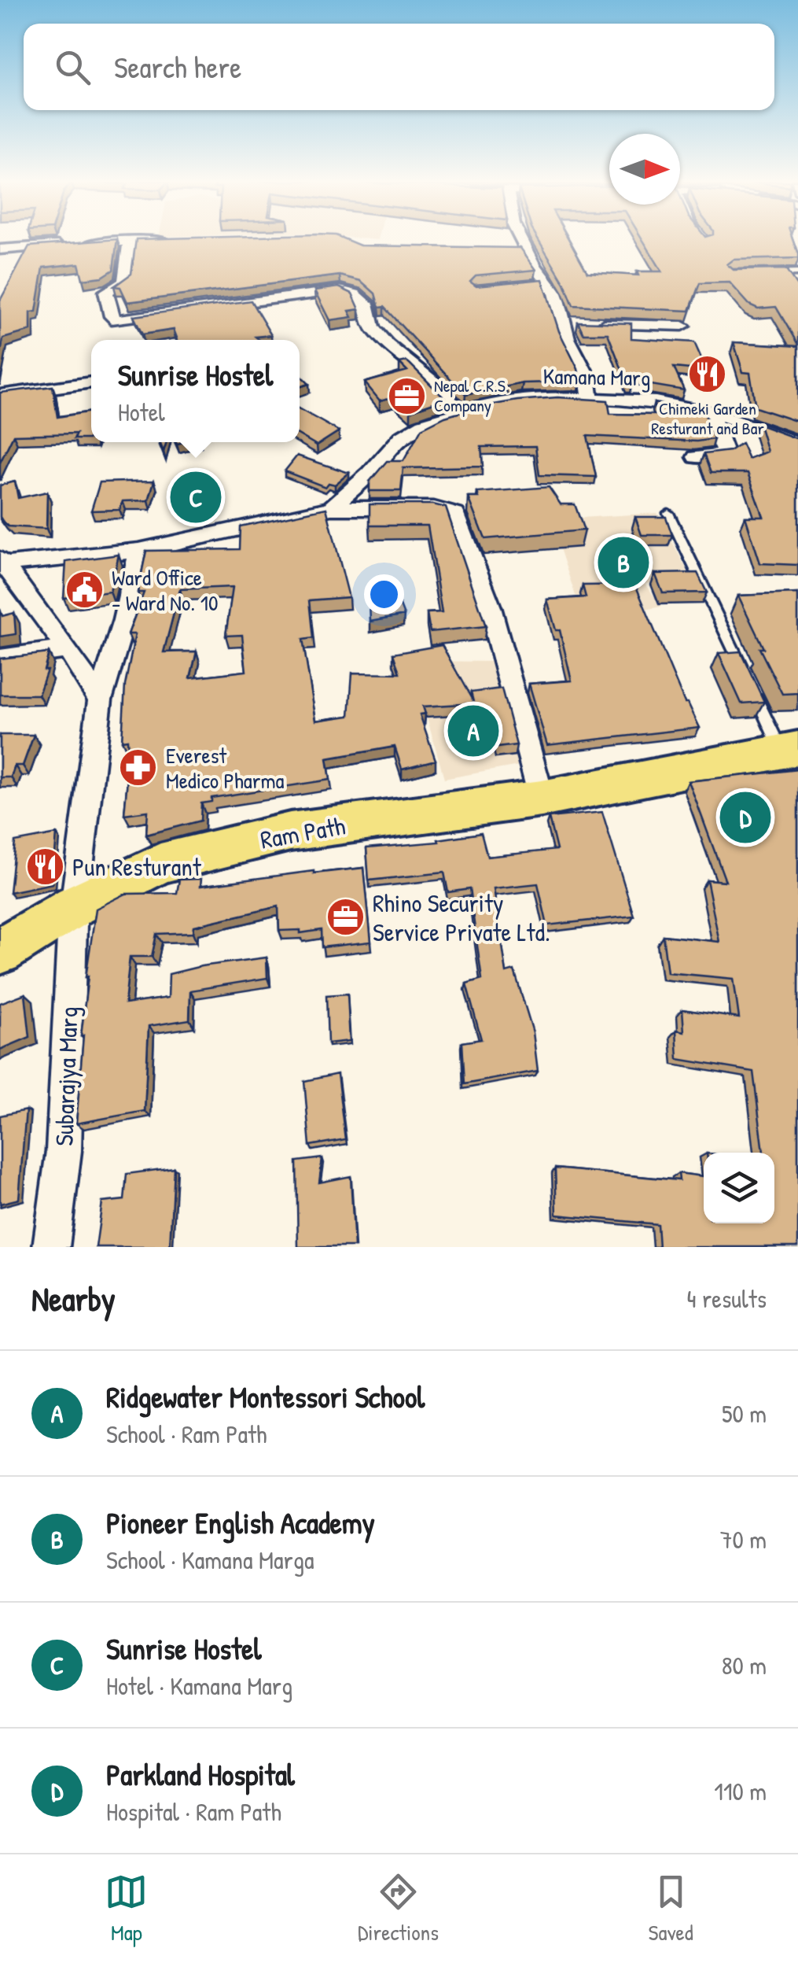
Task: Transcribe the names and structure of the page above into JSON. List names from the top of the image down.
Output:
{
  "streets": {
    "main road": ["Ram Path"],
    "street": ["Kamana Marg", "Subarajya Marg"]
  },
  "crossings": [
    ["Kamana Marg", "Subarajya Marg"],
    ["Ram Path", "Subarajya Marg"]
  ],
  "places": {
    "restaurant": ["Chimeki Garden Resturant and Bar", "Pun Resturant"],
    "office": ["Nepal C.R.S. Company", "Rhino Security Service Private Ltd."],
    "public building": ["Ward Office - Ward No. 10"],
    "pharmacy": ["Everest Medico Pharma"]
  },
  "north": "right",
  "page": {
    "search": "Search here",
    "popup": ["Sunrise Hostel", "Hotel"],
    "pins": [
      "C",
      "B",
      "A",
      "D"
    ],
    "heading": ["Nearby", "4 results"],
    "list": [
      {
        "mark": "A",
        "name": "Ridgewater Montessori School",
        "note": "School · Ram Path",
        "value": "50 m"
      },
      {
        "mark": "B",
        "name": "Pioneer English Academy",
        "note": "School · Kamana Marga",
        "value": "70 m"
      },
      {
        "mark": "C",
        "name": "Sunrise Hostel",
        "note": "Hotel · Kamana Marg",
        "value": "80 m"
      },
      {
        "mark": "D",
        "name": "Parkland Hospital",
        "note": "Hospital · Ram Path",
        "value": "110 m"
      }
    ],
    "nav": ["Map", "Directions", "Saved"]
  }
}
